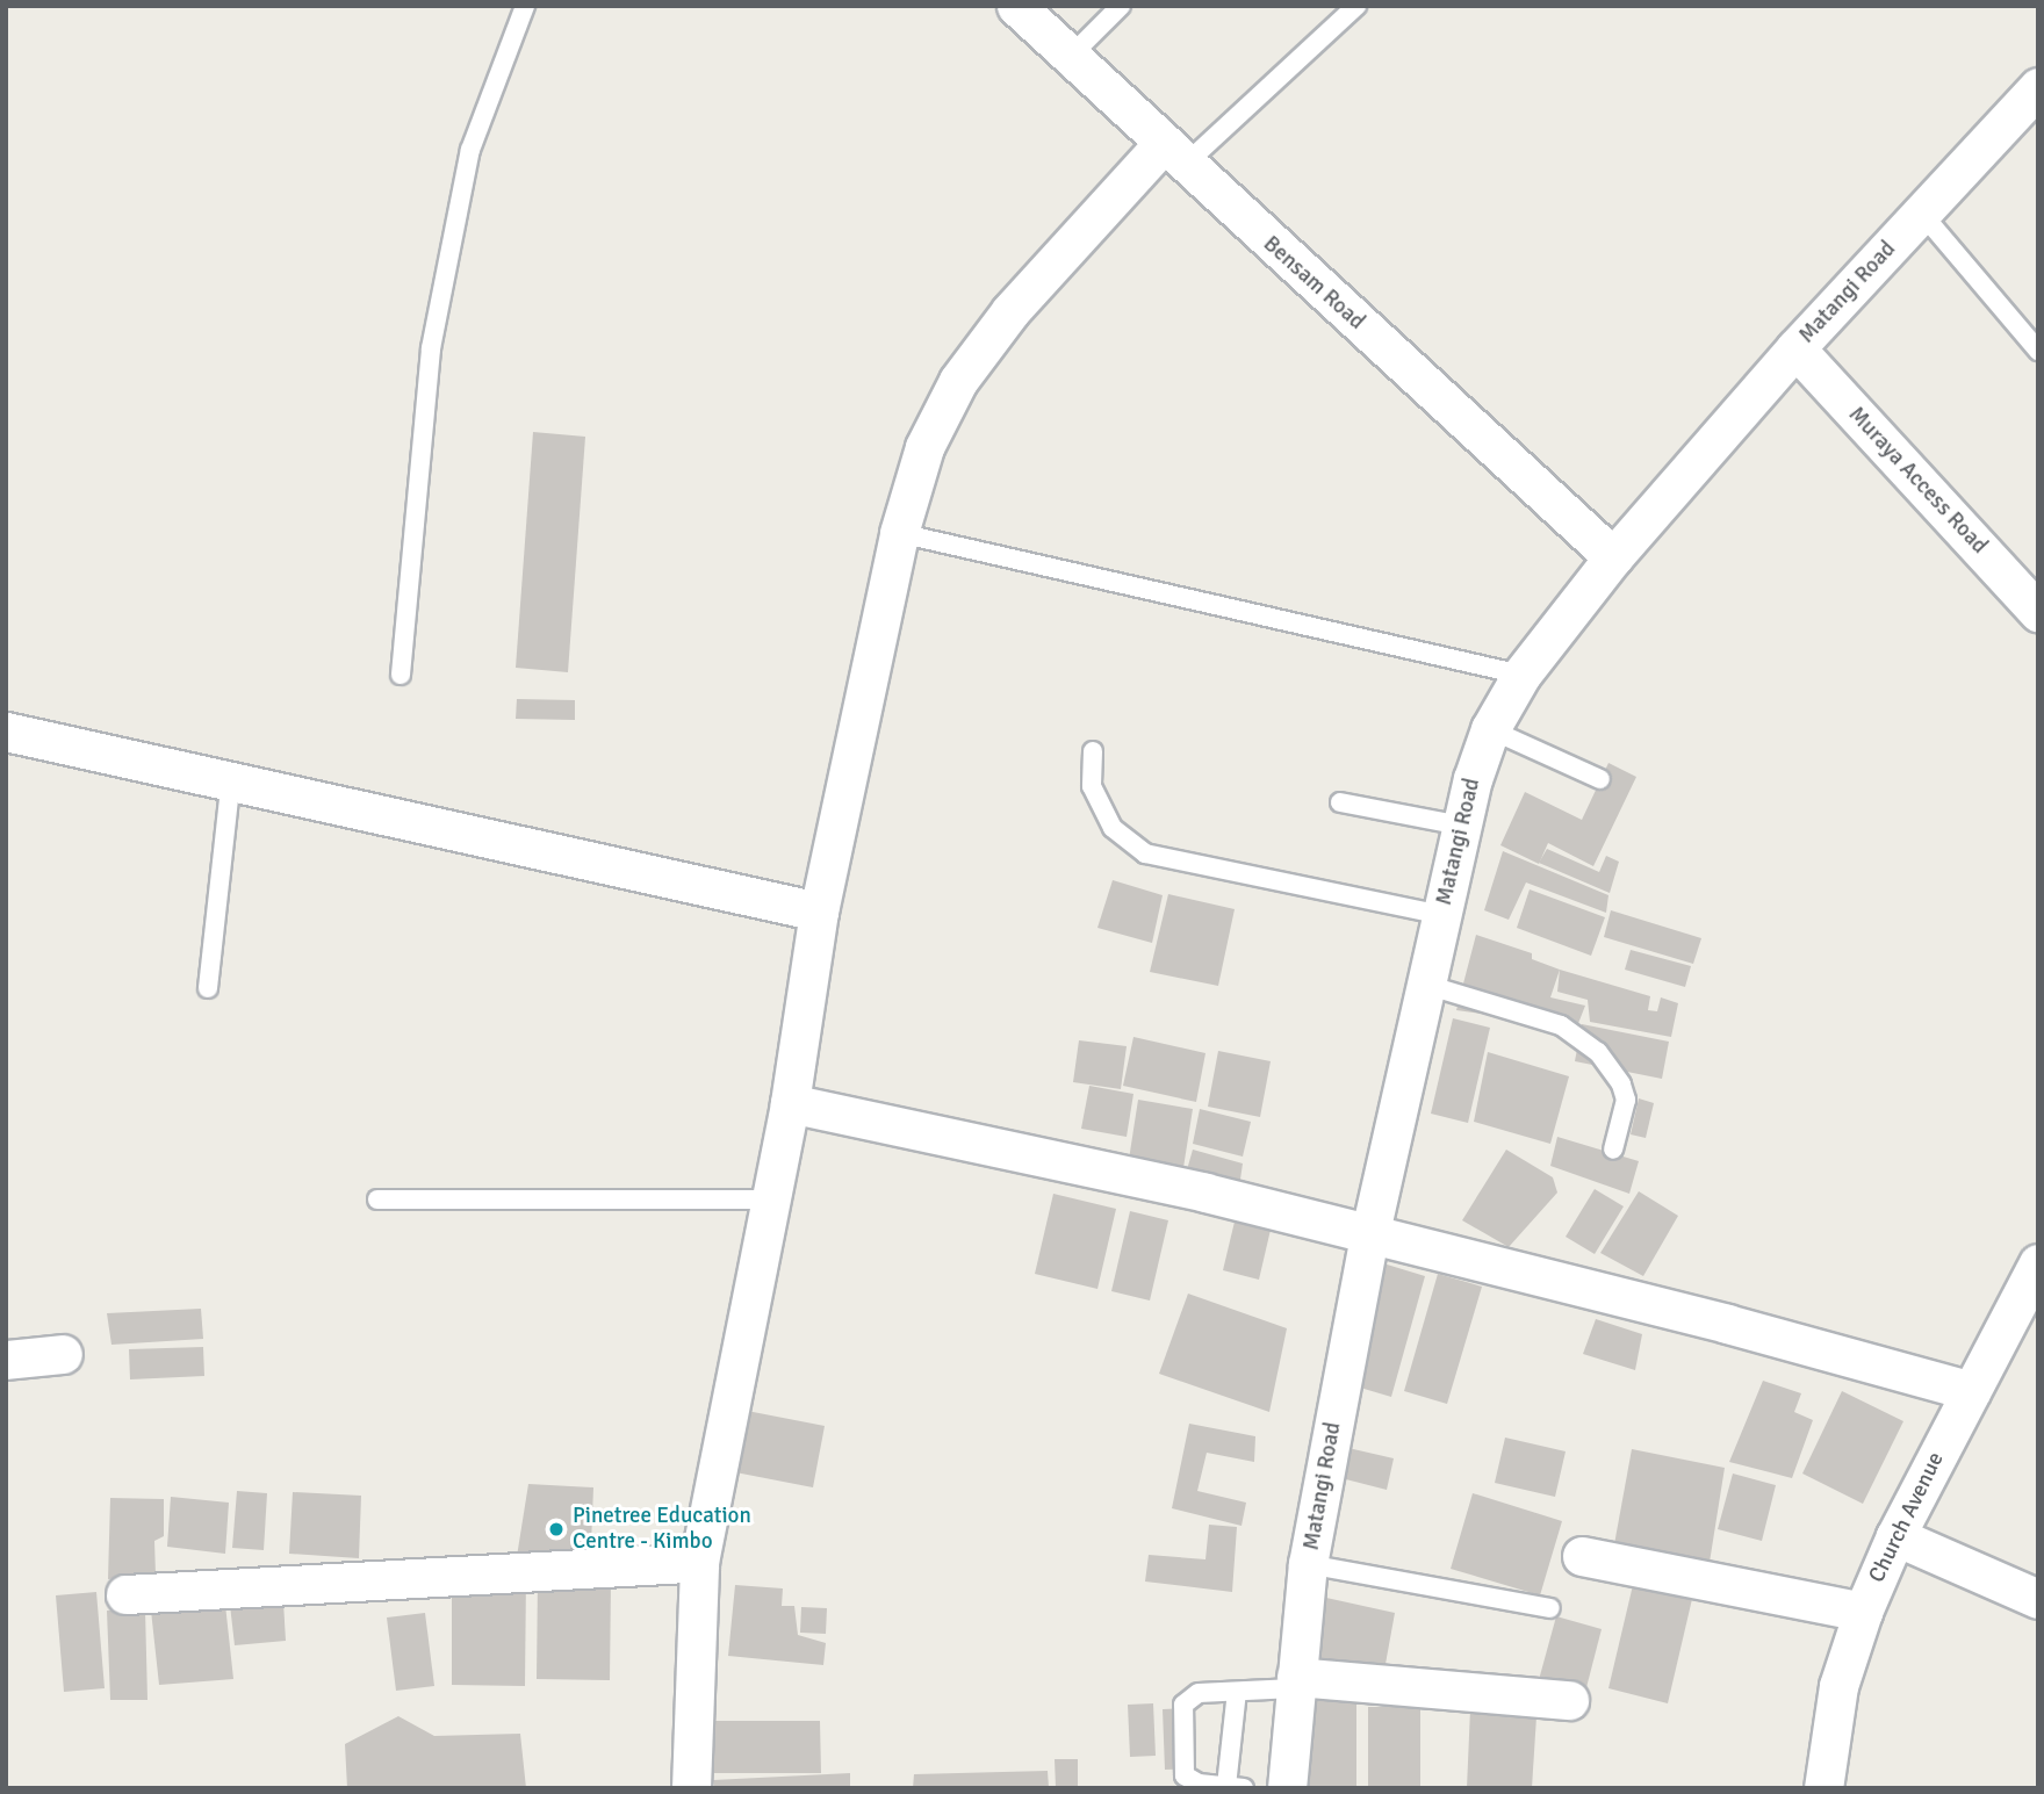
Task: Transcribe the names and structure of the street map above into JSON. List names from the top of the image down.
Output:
{
  "streets": {
    "street": [
      "Bensam Road",
      "Matangi Road",
      "Muraya Access Road",
      "Church Avenue"
    ]
  },
  "crossings": [
    ["Bensam Road", "Matangi Road"],
    ["Matangi Road", "Muraya Access Road"]
  ],
  "places": ["Pinetree Education Centre - Kimbo"]
}
